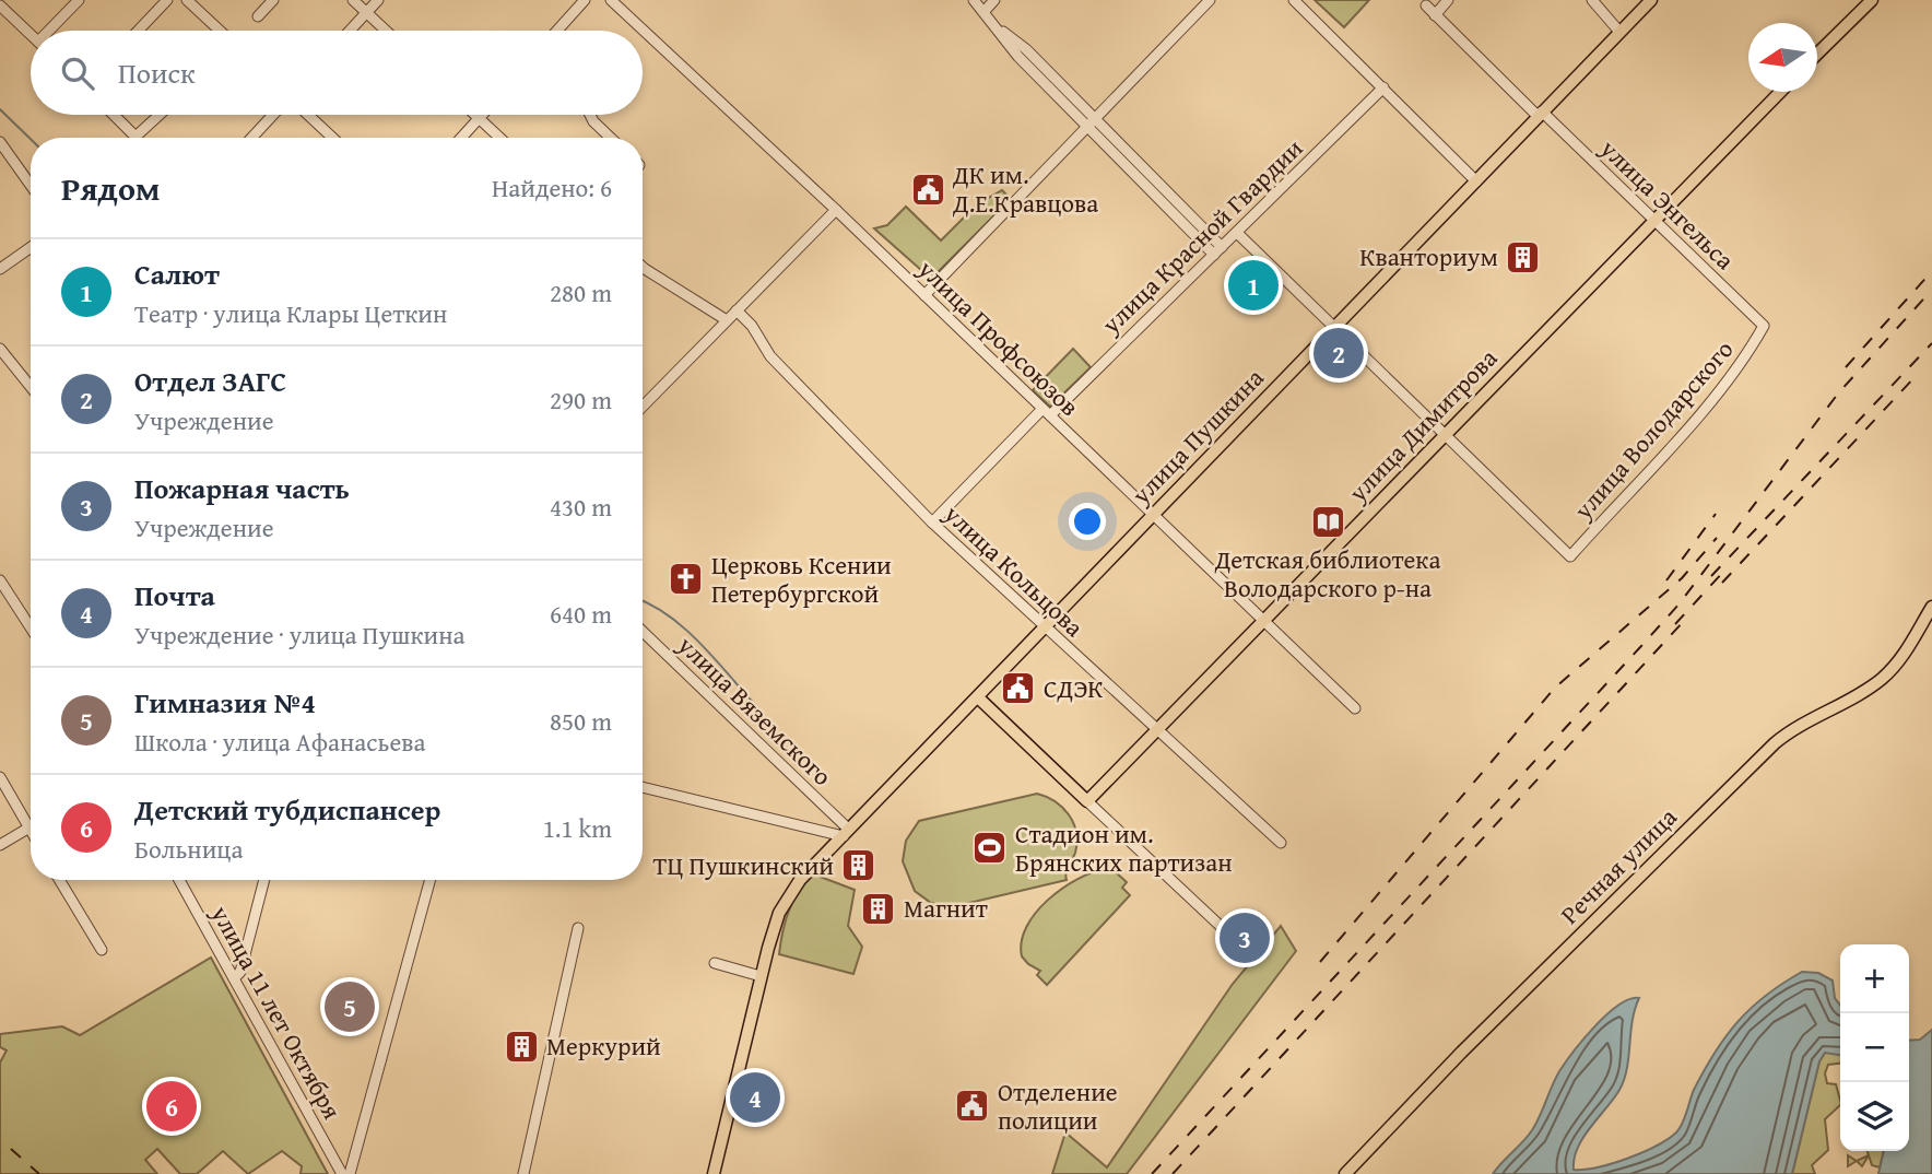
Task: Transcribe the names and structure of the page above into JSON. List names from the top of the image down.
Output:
{
  "streets": {
    "main road": ["улица Димитрова", "улица Пушкина", "Речная улица"],
    "street": [
      "улица Энгельса",
      "улица Красной Гвардии",
      "улица Профсоюзов",
      "улица Володарского",
      "улица Кольцова",
      "улица Вяземского",
      "улица 11 лет Октября"
    ]
  },
  "crossings": [
    ["улица Энгельса", "улица Димитрова"],
    ["улица Энгельса", "улица Володарского"],
    ["улица Энгельса", "улица Пушкина"],
    ["улица Красной Гвардии", "улица Профсоюзов"],
    ["улица Красной Гвардии", "улица Кольцова"],
    ["улица Профсоюзов", "улица Димитрова"],
    ["улица Профсоюзов", "улица Пушкина"],
    ["улица Димитрова", "улица Володарского"],
    ["улица Димитрова", "улица Кольцова"],
    ["улица Пушкина", "улица Кольцова"],
    ["улица Пушкина", "улица Вяземского"]
  ],
  "places": {
    "public building": ["ДК им. Д.Е.Кравцова", "СДЭК", "Отделение полиции"],
    "building": [
      "Кванториум",
      "ТЦ Пушкинский",
      "Магнит",
      "Меркурий"
    ],
    "library": ["Детская библиотека Володарского р-на"],
    "church": ["Церковь Ксении Петербургской"],
    "sports": ["Стадион им. Брянских партизан"]
  },
  "north": "left",
  "page": {
    "search": "Поиск",
    "heading": ["Рядом", "Найдено: 6"],
    "list": [
      {
        "mark": "1",
        "name": "Салют",
        "note": "Театр · улица Клары Цеткин",
        "value": "280 m"
      },
      {
        "mark": "2",
        "name": "Отдел ЗАГС",
        "note": "Учреждение",
        "value": "290 m"
      },
      {
        "mark": "3",
        "name": "Пожарная часть",
        "note": "Учреждение",
        "value": "430 m"
      },
      {
        "mark": "4",
        "name": "Почта",
        "note": "Учреждение · улица Пушкина",
        "value": "640 m"
      },
      {
        "mark": "5",
        "name": "Гимназия №4",
        "note": "Школа · улица Афанасьева",
        "value": "850 m"
      },
      {
        "mark": "6",
        "name": "Детский тубдиспансер",
        "note": "Больница",
        "value": "1.1 km"
      }
    ],
    "pins": [
      "1",
      "2",
      "3",
      "5",
      "4",
      "6"
    ],
    "map_buttons": ["+", "−"]
  }
}
